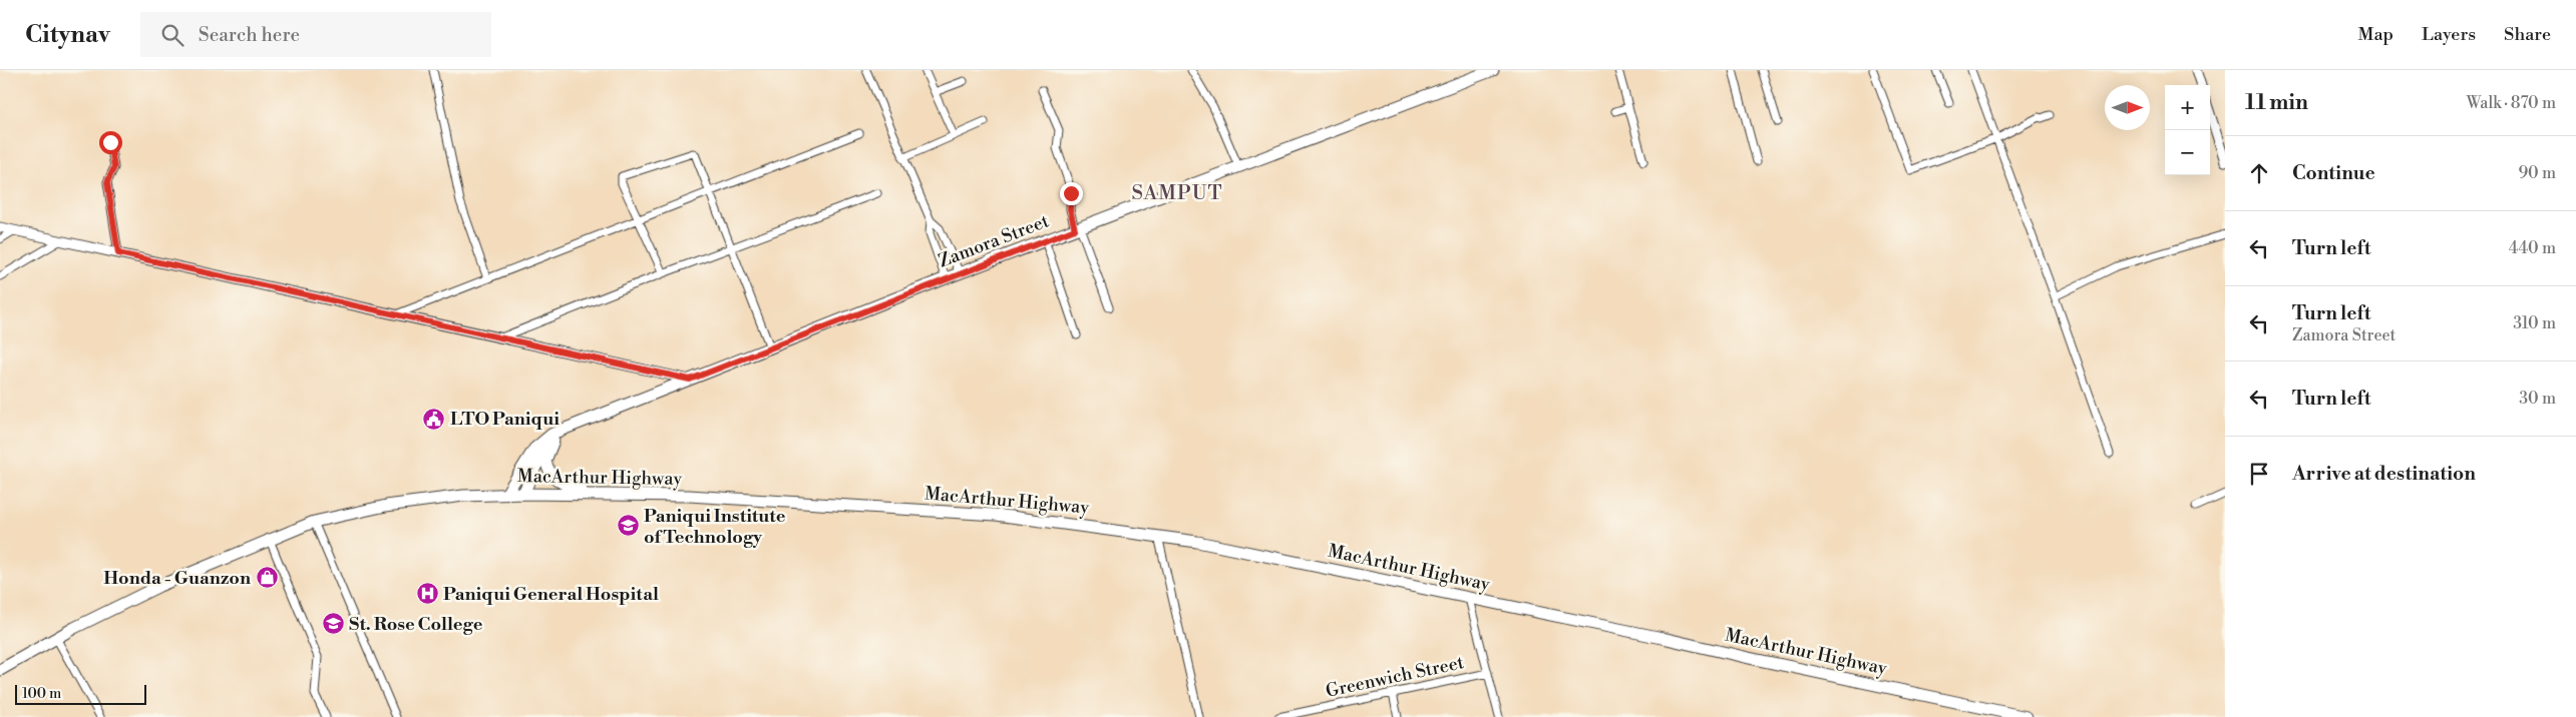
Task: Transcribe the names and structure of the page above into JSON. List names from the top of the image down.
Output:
{
  "streets": {
    "main road": ["Zamora Street", "MacArthur Highway"],
    "street": ["Greenwich Street"]
  },
  "crossings": [
    ["Zamora Street", "MacArthur Highway"]
  ],
  "districts": ["SAMPUT"],
  "places": {
    "public building": ["LTO Paniqui"],
    "school or university": ["Paniqui Institute of Technology", "St. Rose College"],
    "shop": ["Honda - Guanzon"],
    "hospital": ["Paniqui General Hospital"]
  },
  "scale_bar": "100 m",
  "north": "right",
  "page": {
    "header": "Citynav",
    "search": "Search here",
    "nav": ["Map", "Layers", "Share"],
    "heading": ["11 min", "Walk · 870 m"],
    "map_buttons": ["+", "−"],
    "list": [
      ["Continue", "90 m"],
      ["Turn left", "440 m"],
      ["Turn left", "Zamora Street", "310 m"],
      ["Turn left", "30 m"],
      "Arrive at destination"
    ],
    "scale": "100 m"
  }
}
